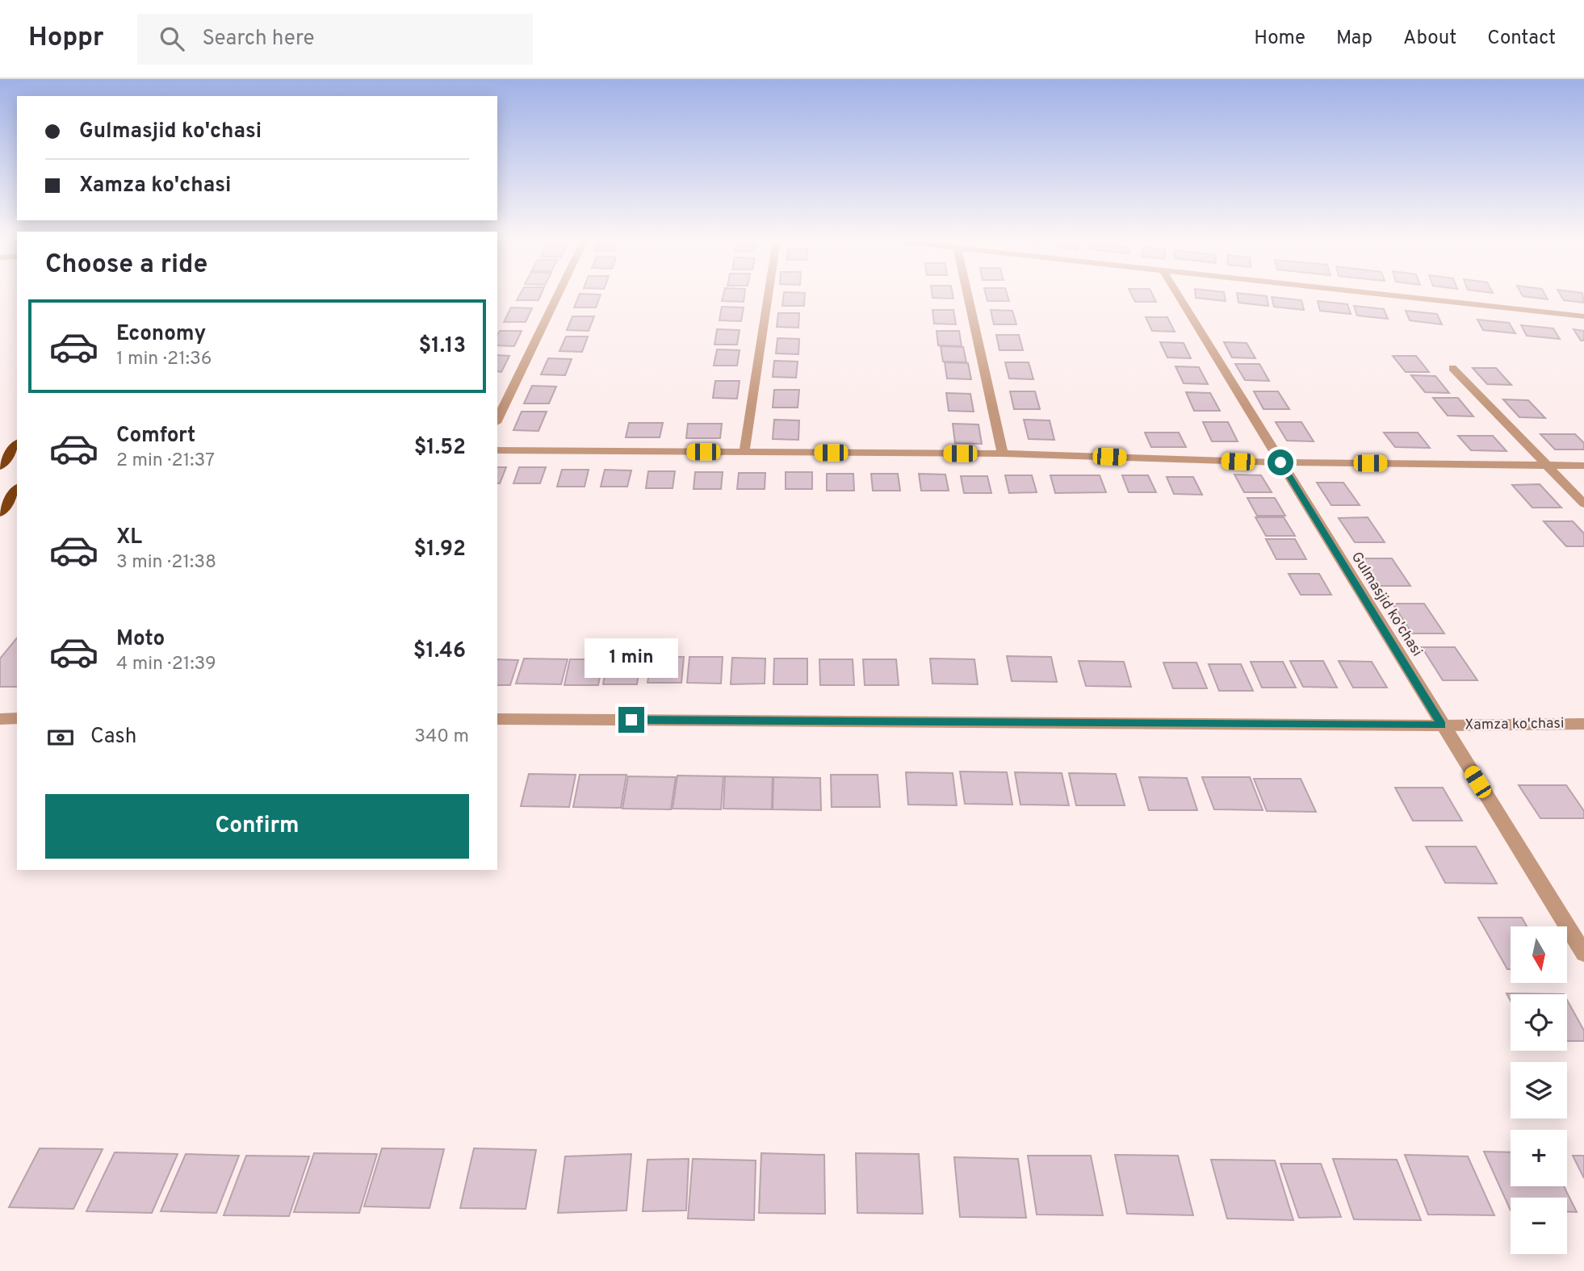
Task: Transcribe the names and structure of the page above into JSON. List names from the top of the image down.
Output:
{
  "streets": {
    "street": ["Gulmasjid ko'chasi", "Xamza ko'chasi"]
  },
  "crossings": [
    ["Gulmasjid ko'chasi", "Xamza ko'chasi"]
  ],
  "north": "bottom",
  "page": {
    "header": "Hoppr",
    "search": "Search here",
    "nav": [
      "Home",
      "Map",
      "About",
      "Contact"
    ],
    "banner": ["Gulmasjid ko'chasi", "Xamza ko'chasi"],
    "heading": "Choose a ride",
    "list": [
      {
        "name": "Economy",
        "note": "1 min · 21:36",
        "value": "$1.13"
      },
      {
        "name": "Comfort",
        "note": "2 min · 21:37",
        "value": "$1.52"
      },
      {
        "name": "XL",
        "note": "3 min · 21:38",
        "value": "$1.92"
      },
      {
        "name": "Moto",
        "note": "4 min · 21:39",
        "value": "$1.46"
      }
    ],
    "bubble": "1 min",
    "pay": ["Cash", "340 m"],
    "buttons": "Confirm",
    "map_buttons": ["+", "−"]
  }
}
